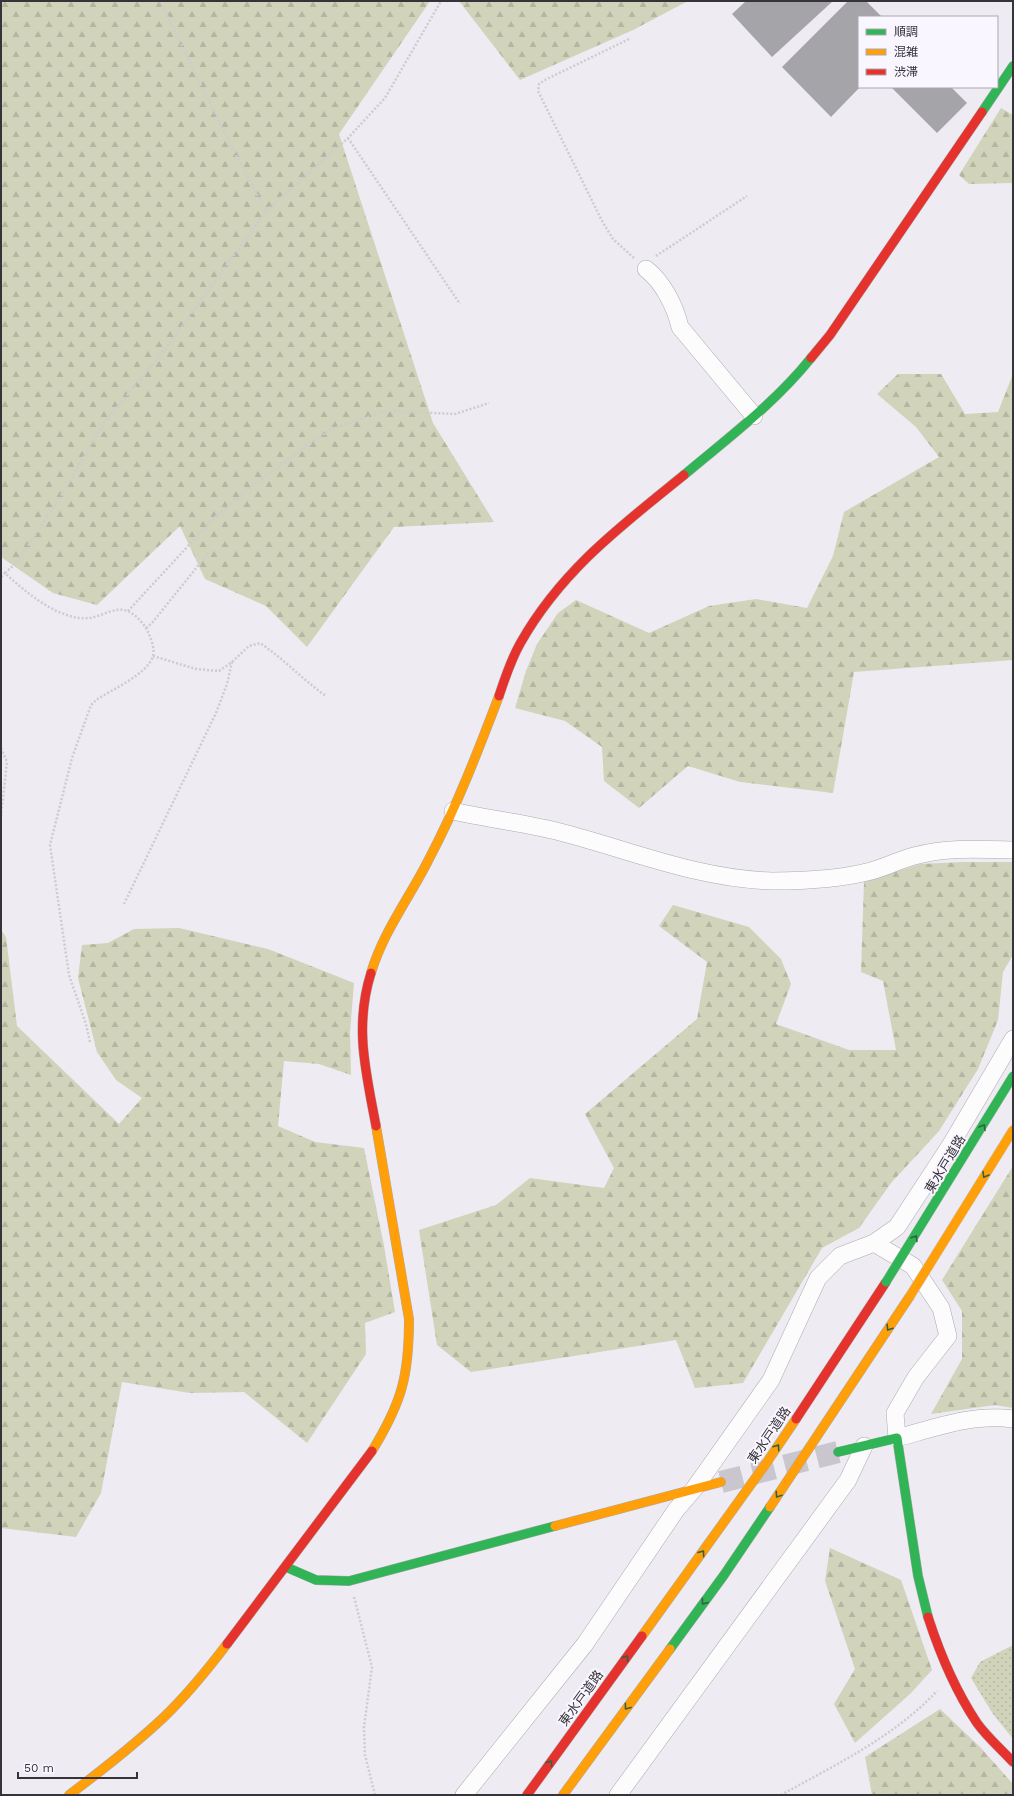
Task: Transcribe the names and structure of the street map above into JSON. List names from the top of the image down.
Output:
{
  "streets": {
    "main road": ["東水戸道路"]
  },
  "legend": ["順調", "混雑", "渋滞"],
  "scale_bar": "50 m"
}
